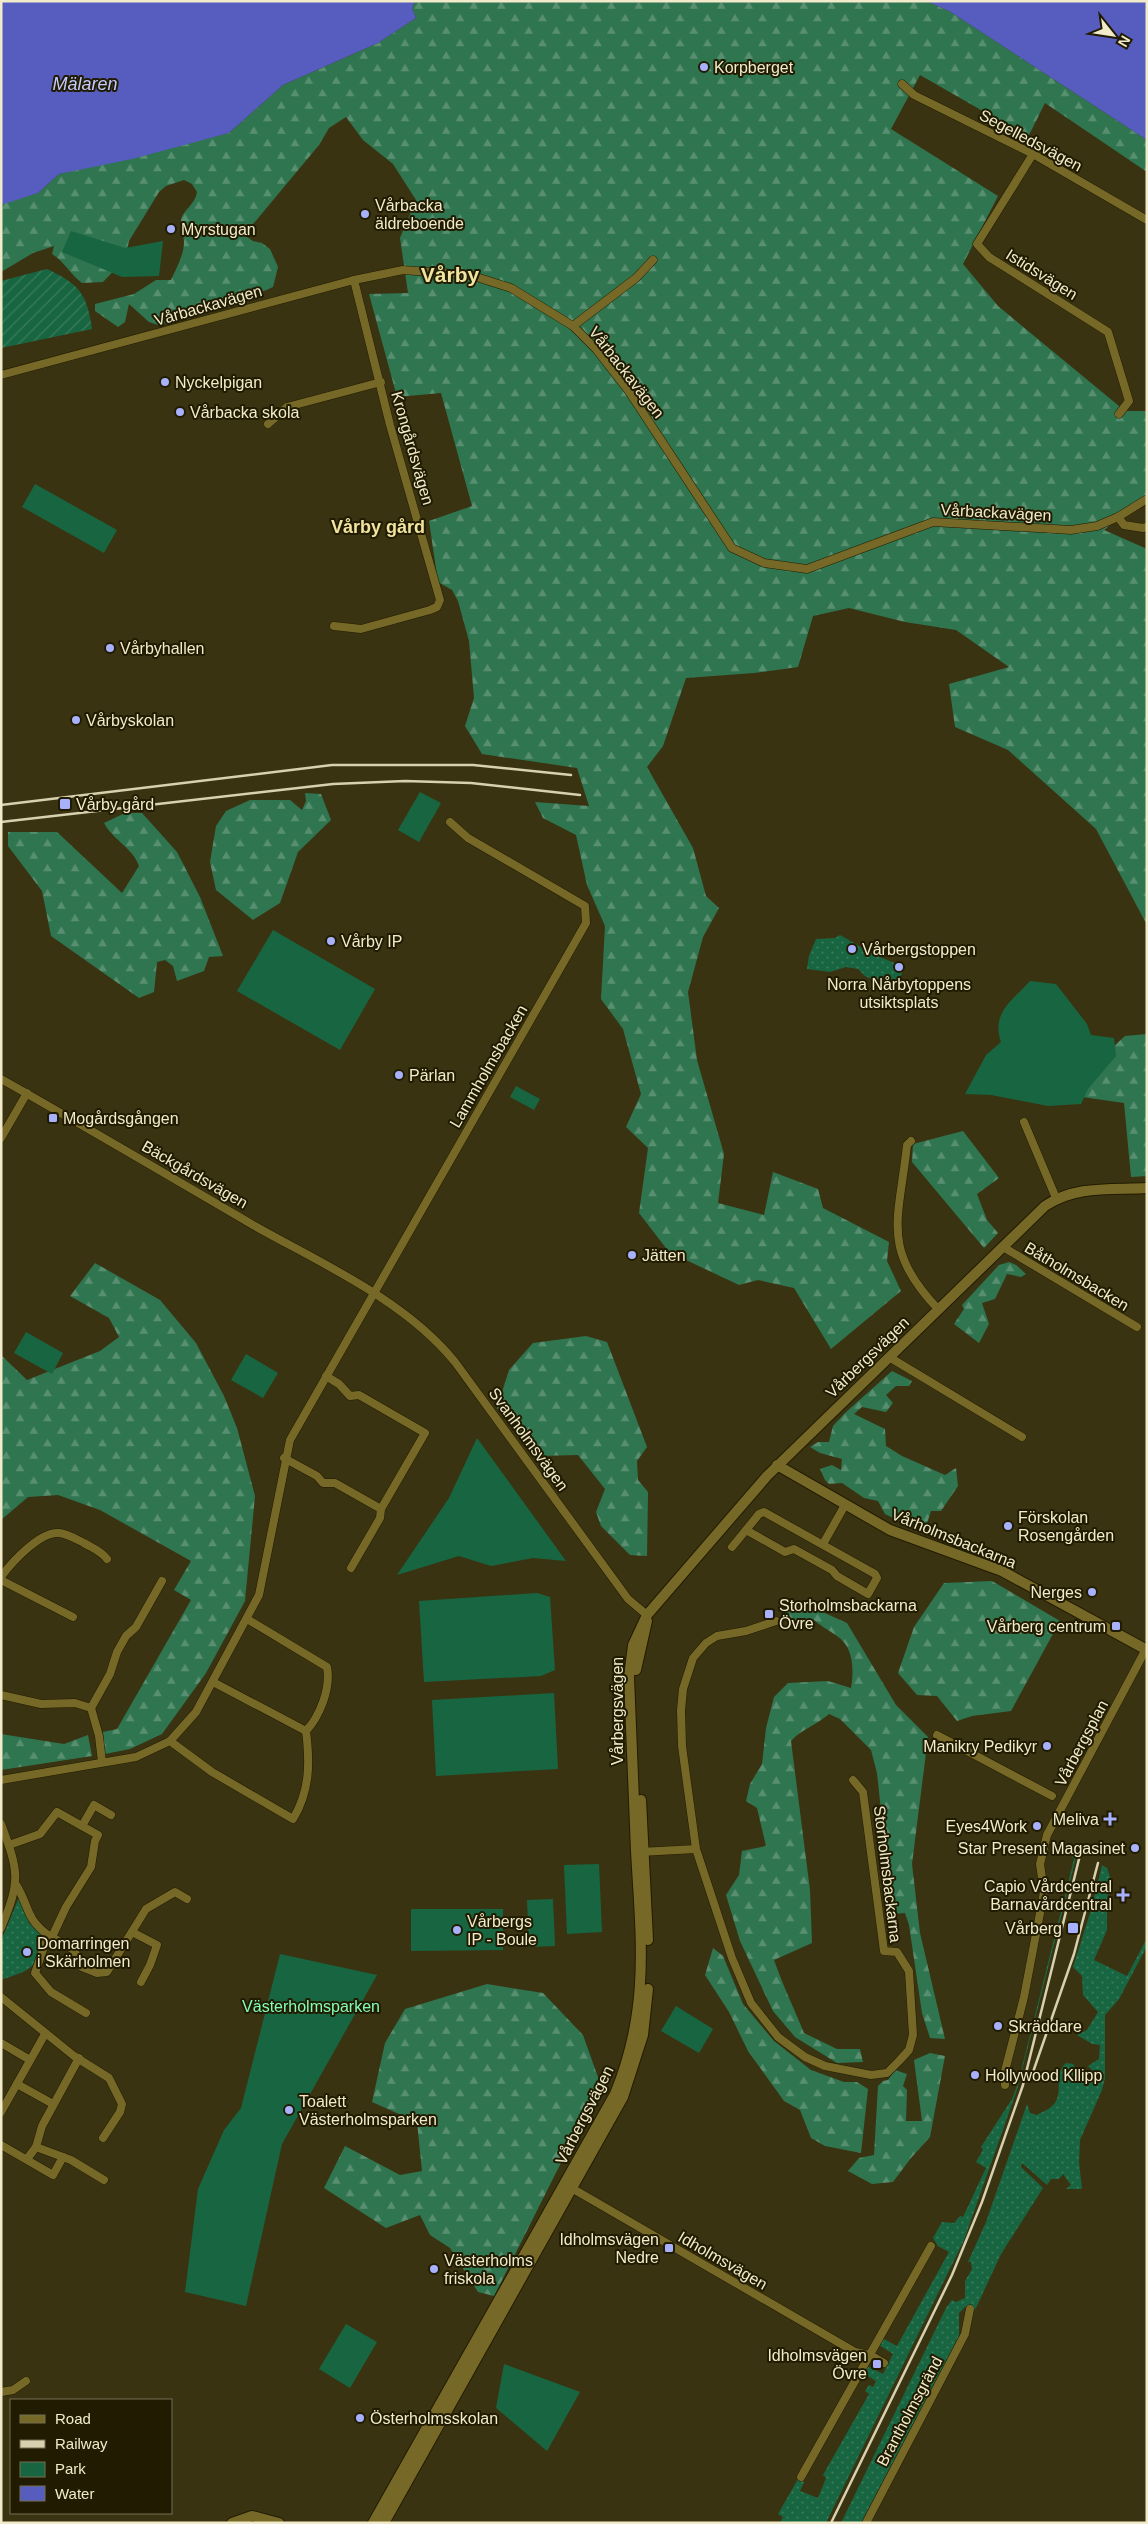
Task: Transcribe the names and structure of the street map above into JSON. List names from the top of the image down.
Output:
{
  "streets": {
    "street": [
      "Segelledsvägen",
      "Istidsvägen",
      "Vårbackavägen",
      "Krongårdsvägen",
      "Lammholmsbacken",
      "Bäckgårdsvägen",
      "Båtholmsbacken",
      "Vårbergsvägen",
      "Svanholmsvägen",
      "Vårholmsbackarna",
      "Vårbergsplan",
      "Storholmsbackarna",
      "Idholmsvägen",
      "Brantholmsgränd"
    ]
  },
  "crossings": [
    ["Segelledsvägen", "Istidsvägen"],
    ["Vårbackavägen", "Krongårdsvägen"],
    ["Lammholmsbacken", "Bäckgårdsvägen"],
    ["Lammholmsbacken", "Svanholmsvägen"],
    ["Bäckgårdsvägen", "Svanholmsvägen"],
    ["Båtholmsbacken", "Vårbergsvägen"],
    ["Vårbergsvägen", "Svanholmsvägen"],
    ["Vårbergsvägen", "Vårholmsbackarna"],
    ["Vårbergsvägen", "Idholmsvägen"],
    ["Vårholmsbackarna", "Vårbergsplan"]
  ],
  "districts": ["Vårby", "Vårby gård"],
  "water": ["Mälaren"],
  "parks": ["Västerholmsparken"],
  "places": {
    "other": [
      "Korpberget",
      "Vårbacka äldreboende",
      "Myrstugan",
      "Nyckelpigan",
      "Vårbacka skola",
      "Vårbyhallen",
      "Vårbyskolan",
      "Vårby IP",
      "Vårbergstoppen",
      "Norra Nårbytoppens utsiktsplats",
      "Pärlan",
      "Jätten",
      "Förskolan Rosengården",
      "Nerges",
      "Manikry Pedikyr",
      "Eyes4Work",
      "Star Present Magasinet",
      "Vårbergs IP - Boule",
      "Domarringen i Skärholmen",
      "Skräddare",
      "Hollywood Kllipp",
      "Toalett Västerholmsparken",
      "Västerholms friskola",
      "Österholmsskolan"
    ],
    "transit": [
      "Vårby gård",
      "Mogårdsgången",
      "Storholmsbackarna Övre",
      "Vårberg centrum",
      "Vårberg",
      "Idholmsvägen Nedre",
      "Idholmsvägen Övre"
    ],
    "health": ["Meliva", "Capio Vårdcentral Barnavårdcentral"]
  },
  "legend": [
    "Road",
    "Railway",
    "Park",
    "Water"
  ],
  "north": "bottom right"
}
